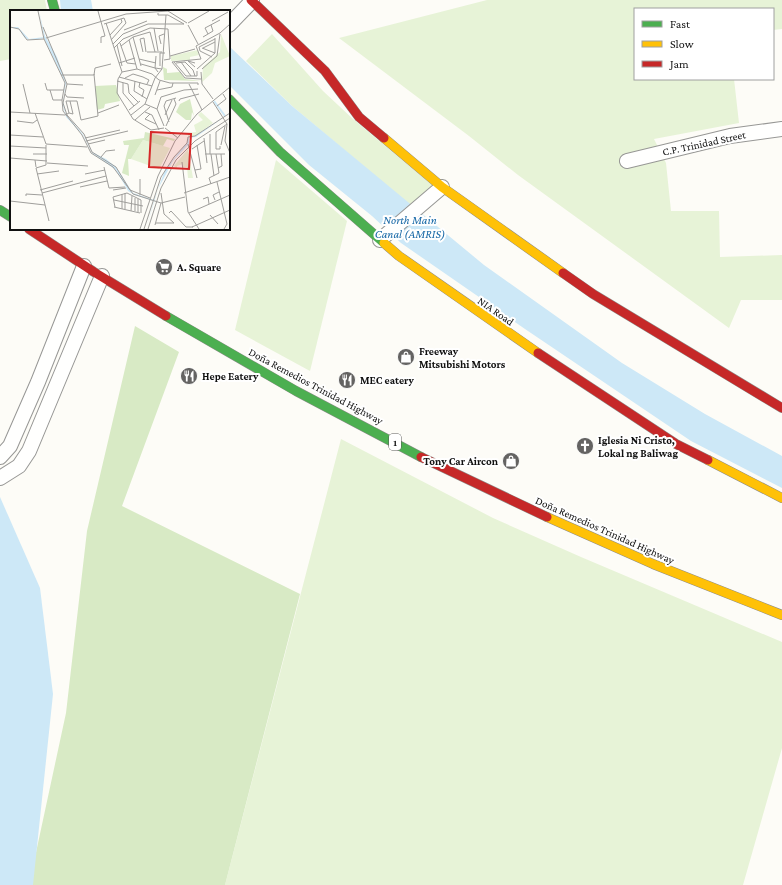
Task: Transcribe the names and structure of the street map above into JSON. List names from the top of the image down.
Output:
{
  "streets": {
    "main road": ["NIA Road", "Doña Remedios Trinidad Highway", "1"],
    "street": ["C.P. Trinidad Street"]
  },
  "water": ["North Main Canal (AMRIS)"],
  "places": {
    "supermarket": ["A. Square"],
    "shop": ["Freeway Mitsubishi Motors", "Tony Car Aircon"],
    "restaurant": ["Hepe Eatery", "MEC eatery"],
    "church": ["Iglesia Ni Cristo, Lokal ng Baliwag"]
  },
  "legend": ["Fast", "Slow", "Jam"]
}
